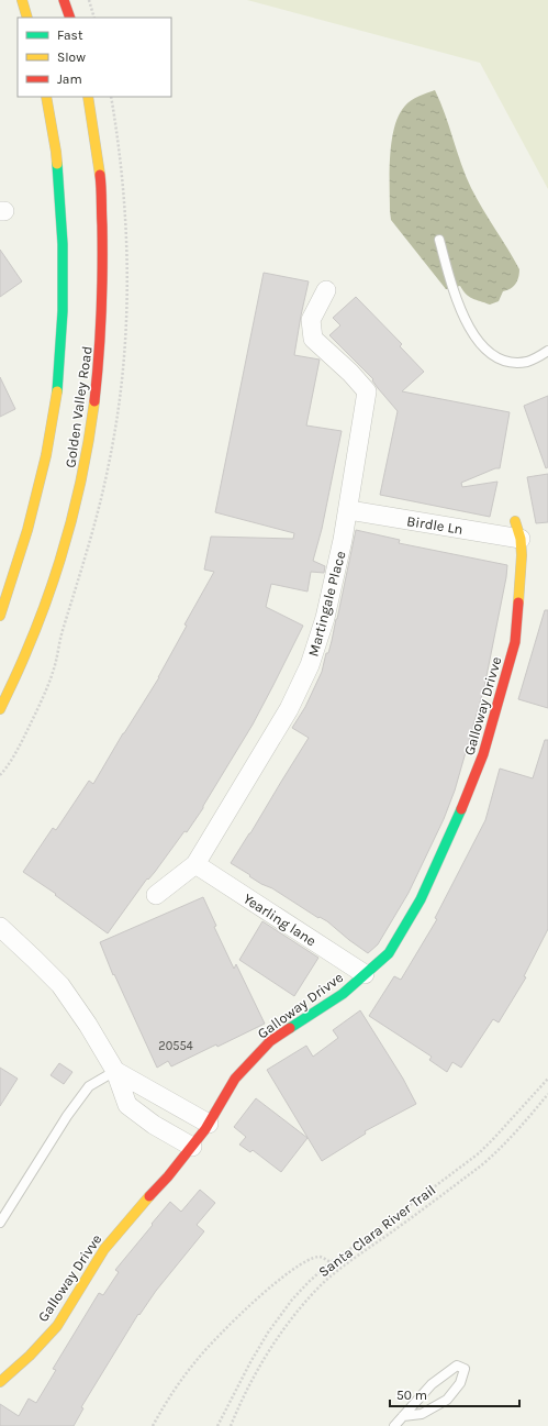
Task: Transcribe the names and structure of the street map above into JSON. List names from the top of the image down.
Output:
{
  "streets": {
    "main road": ["Golden Valley Road", "Galloway Drivve"],
    "street": ["Birdle Ln", "Martingale Place", "Yearling lane"],
    "path": ["Santa Clara River Trail"]
  },
  "crossings": [
    ["Birdle Ln", "Martingale Place"],
    ["Birdle Ln", "Galloway Drivve"],
    ["Martingale Place", "Yearling lane"],
    ["Galloway Drivve", "Yearling lane"]
  ],
  "house_numbers": ["20554"],
  "legend": ["Fast", "Slow", "Jam"],
  "scale_bar": "50 m"
}
